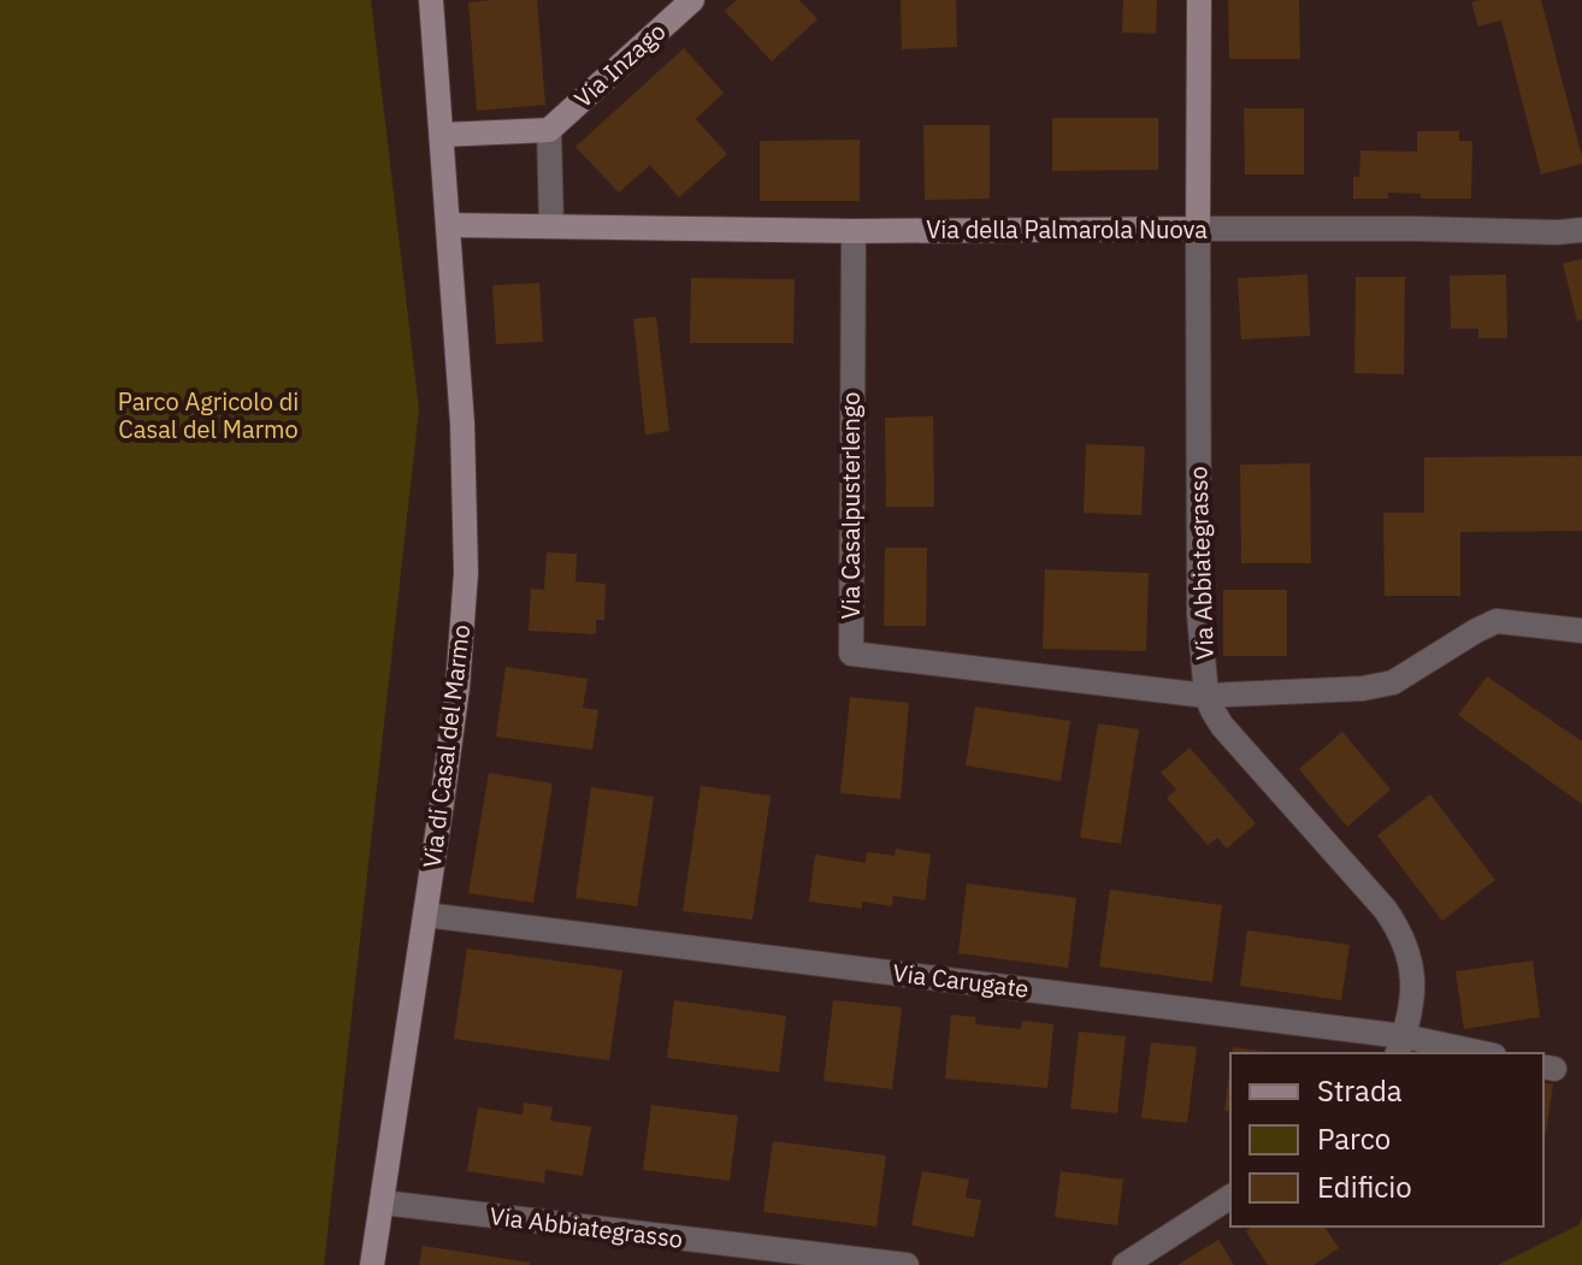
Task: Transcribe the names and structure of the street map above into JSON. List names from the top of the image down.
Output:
{
  "streets": {
    "street": [
      "Via Inzago",
      "Via della Palmarola Nuova",
      "Via Casalpusterlengo",
      "Via Abbiategrasso",
      "Via di Casal del Marmo",
      "Via Carugate"
    ]
  },
  "crossings": [
    ["Via della Palmarola Nuova", "Via Casalpusterlengo"],
    ["Via della Palmarola Nuova", "Via Abbiategrasso"],
    ["Via della Palmarola Nuova", "Via di Casal del Marmo"],
    ["Via Casalpusterlengo", "Via Abbiategrasso"],
    ["Via Abbiategrasso", "Via di Casal del Marmo"],
    ["Via Abbiategrasso", "Via Carugate"],
    ["Via di Casal del Marmo", "Via Carugate"]
  ],
  "parks": ["Parco Agricolo di Casal del Marmo"],
  "legend": ["Strada", "Parco", "Edificio"]
}
